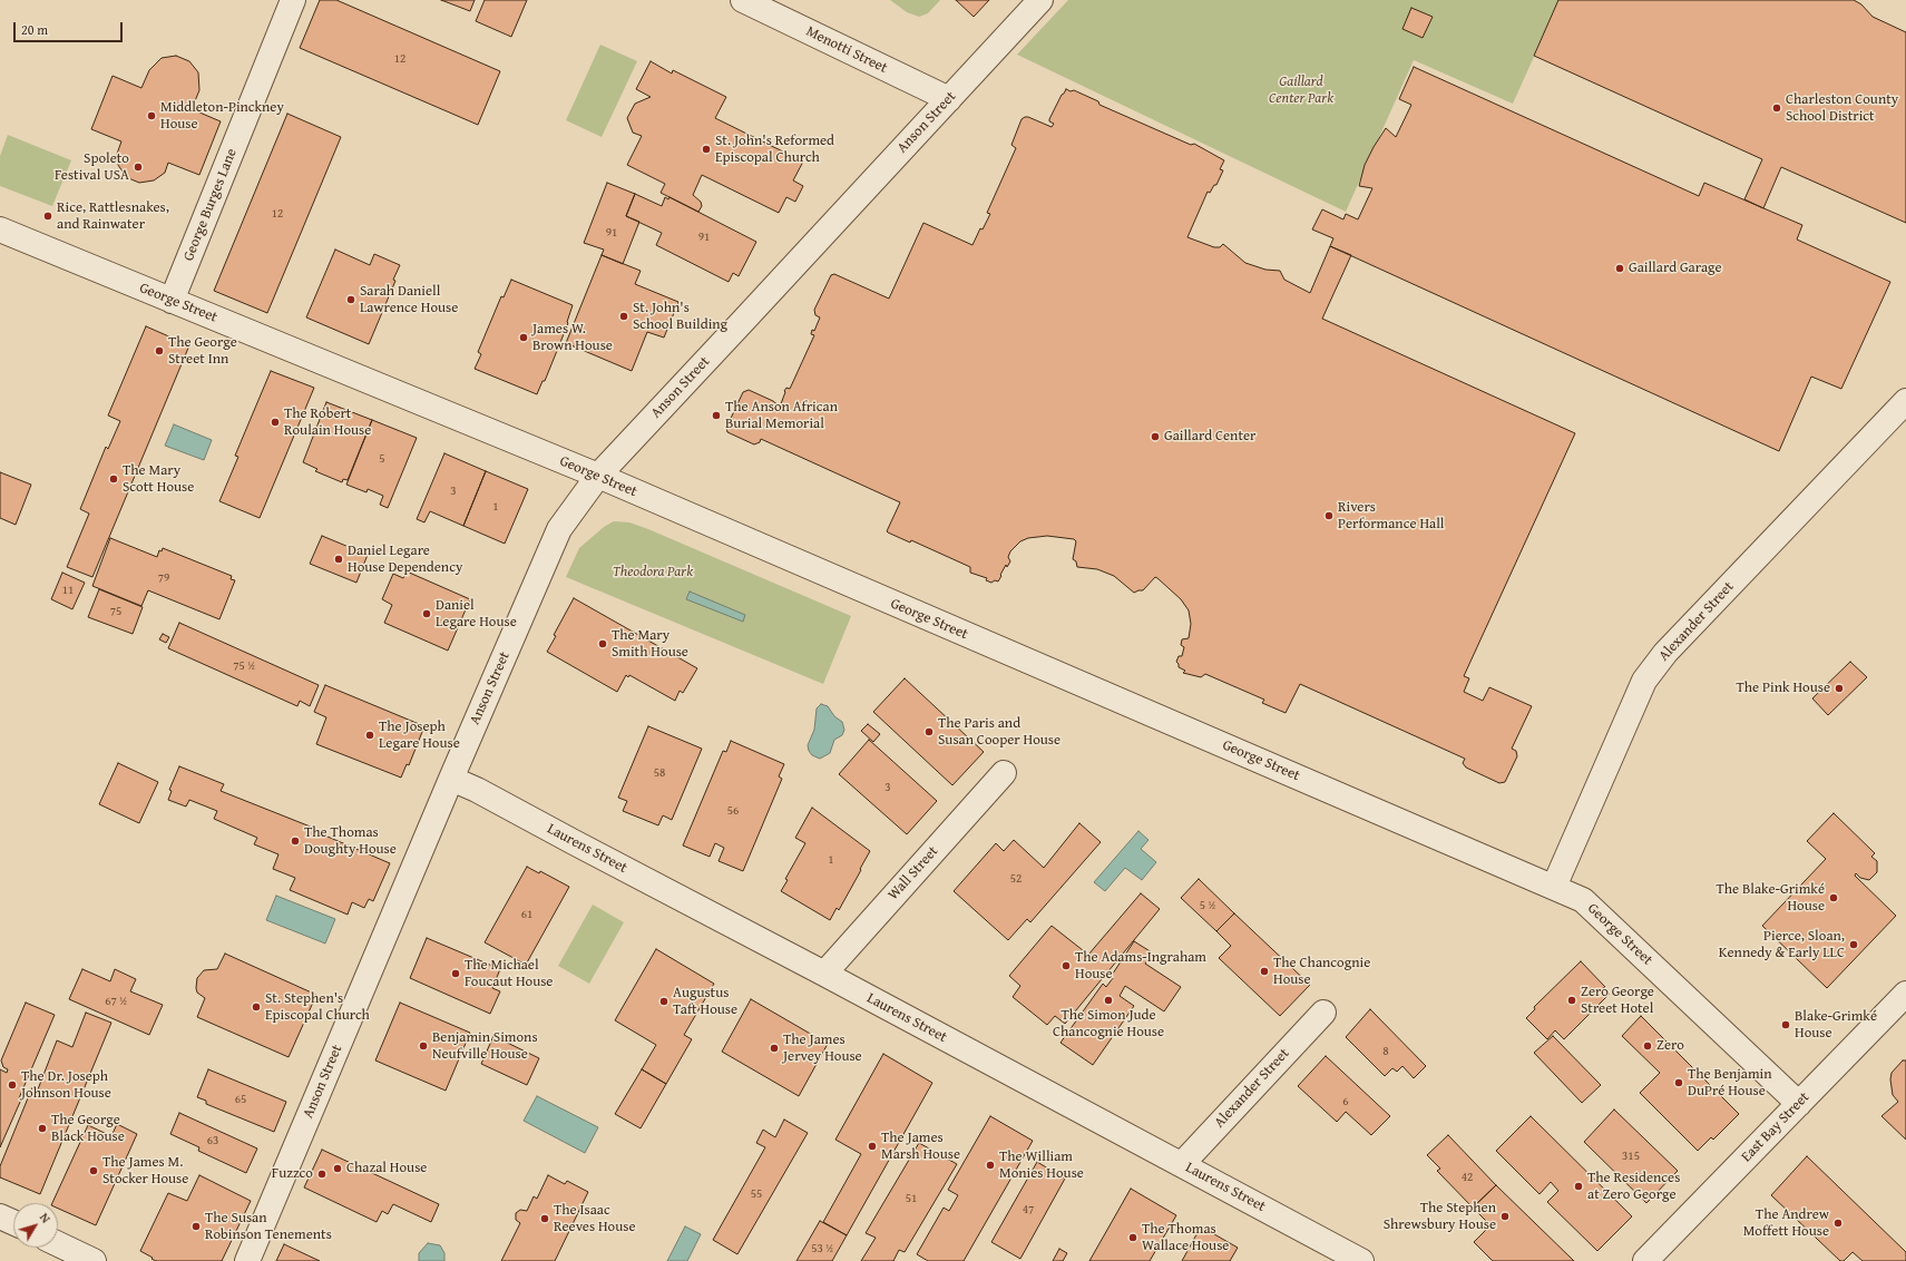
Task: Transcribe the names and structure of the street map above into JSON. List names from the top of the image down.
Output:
{
  "streets": {
    "street": [
      "Menotti Street",
      "Anson Street",
      "George Burges Lane",
      "George Street",
      "Alexander Street",
      "Laurens Street",
      "Wall Street",
      "East Bay Street"
    ]
  },
  "crossings": [
    ["Menotti Street", "Anson Street"],
    ["Anson Street", "George Street"],
    ["Anson Street", "Laurens Street"],
    ["George Burges Lane", "George Street"],
    ["George Street", "Alexander Street"],
    ["George Street", "East Bay Street"],
    ["Alexander Street", "Laurens Street"],
    ["Laurens Street", "Wall Street"]
  ],
  "parks": ["Gaillard Center Park", "Theodora Park"],
  "places": [
    "Charleston County School District",
    "Middleton-Pinckney House",
    "St. John's Reformed Episcopal Church",
    "Spoleto Festival USA",
    "Rice, Rattlesnakes, and Rainwater",
    "Gaillard Garage",
    "Sarah Daniell Lawrence House",
    "St. John's School Building",
    "James W. Brown House",
    "The George Street Inn",
    "The Anson African Burial Memorial",
    "The Robert Roulain House",
    "Gaillard Center",
    "The Mary Scott House",
    "Rivers Performance Hall",
    "Daniel Legare House Dependency",
    "Daniel Legare House",
    "The Mary Smith House",
    "The Pink House",
    "The Paris and Susan Cooper House",
    "The Joseph Legare House",
    "The Thomas Doughty House",
    "The Blake-Grimké House",
    "Pierce, Sloan, Kennedy & Early LLC",
    "The Adams-Ingraham House",
    "The Chancognie House",
    "The Michael Foucaut House",
    "The Simon Jude Chancognie House",
    "Zero George Street Hotel",
    "Augustus Taft House",
    "St. Stephen's Episcopal Church",
    "Blake-Grimké House",
    "Benjamin Simons Neufville House",
    "Zero",
    "The James Jervey House",
    "The Benjamin DuPré House",
    "The Dr. Joseph Johnson House",
    "The George Black House",
    "The James Marsh House",
    "The William Monies House",
    "Chazal House",
    "The James M. Stocker House",
    "Fuzzco",
    "The Residences at Zero George",
    "The Stephen Shrewsbury House",
    "The Isaac Reeves House",
    "The Andrew Moffett House",
    "The Susan Robinson Tenements",
    "The Thomas Wallace House"
  ],
  "house_numbers": [
    "12",
    "12",
    "91",
    "91",
    "5",
    "3",
    "1",
    "79",
    "11",
    "75",
    "75 ½",
    "58",
    "3",
    "56",
    "1",
    "52",
    "5 ½",
    "61",
    "67 ½",
    "8",
    "65",
    "6",
    "63",
    "315",
    "42",
    "55",
    "51",
    "47",
    "53 ½"
  ],
  "scale_bar": "20 m",
  "north": "top right"
}
